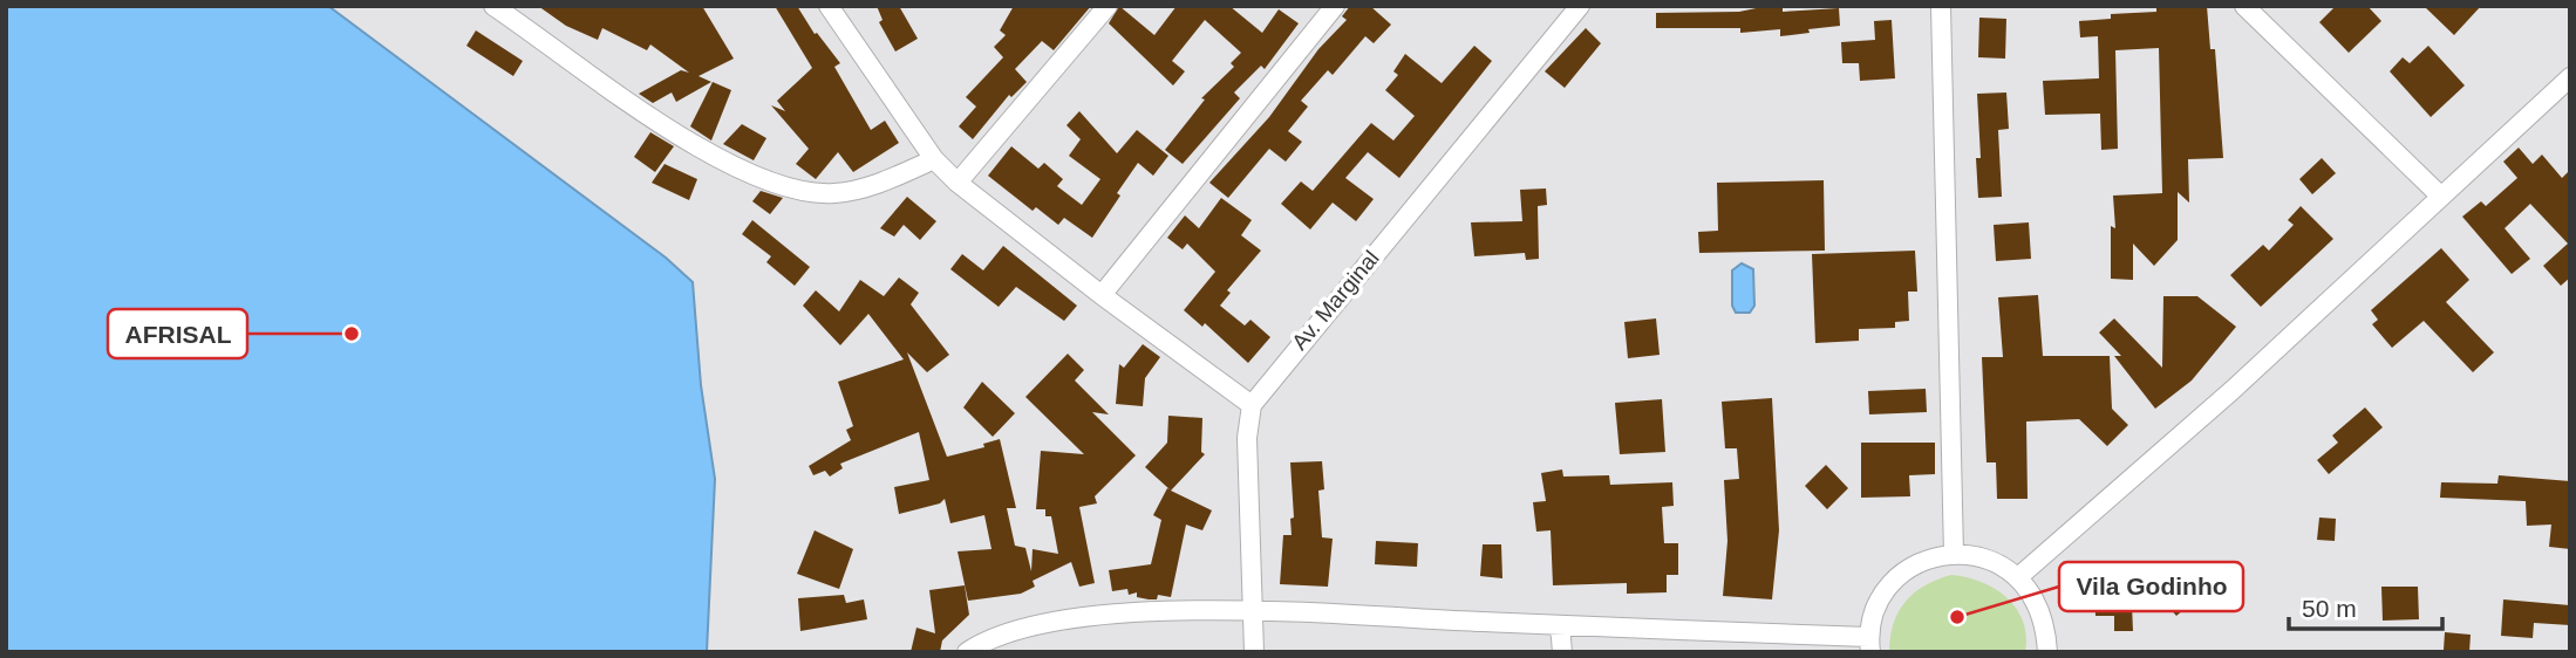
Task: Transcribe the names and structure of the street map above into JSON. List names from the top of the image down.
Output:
{
  "streets": {
    "street": ["Av. Marginal"]
  },
  "places": ["AFRISAL", "Vila Godinho"],
  "scale_bar": "50 m"
}
